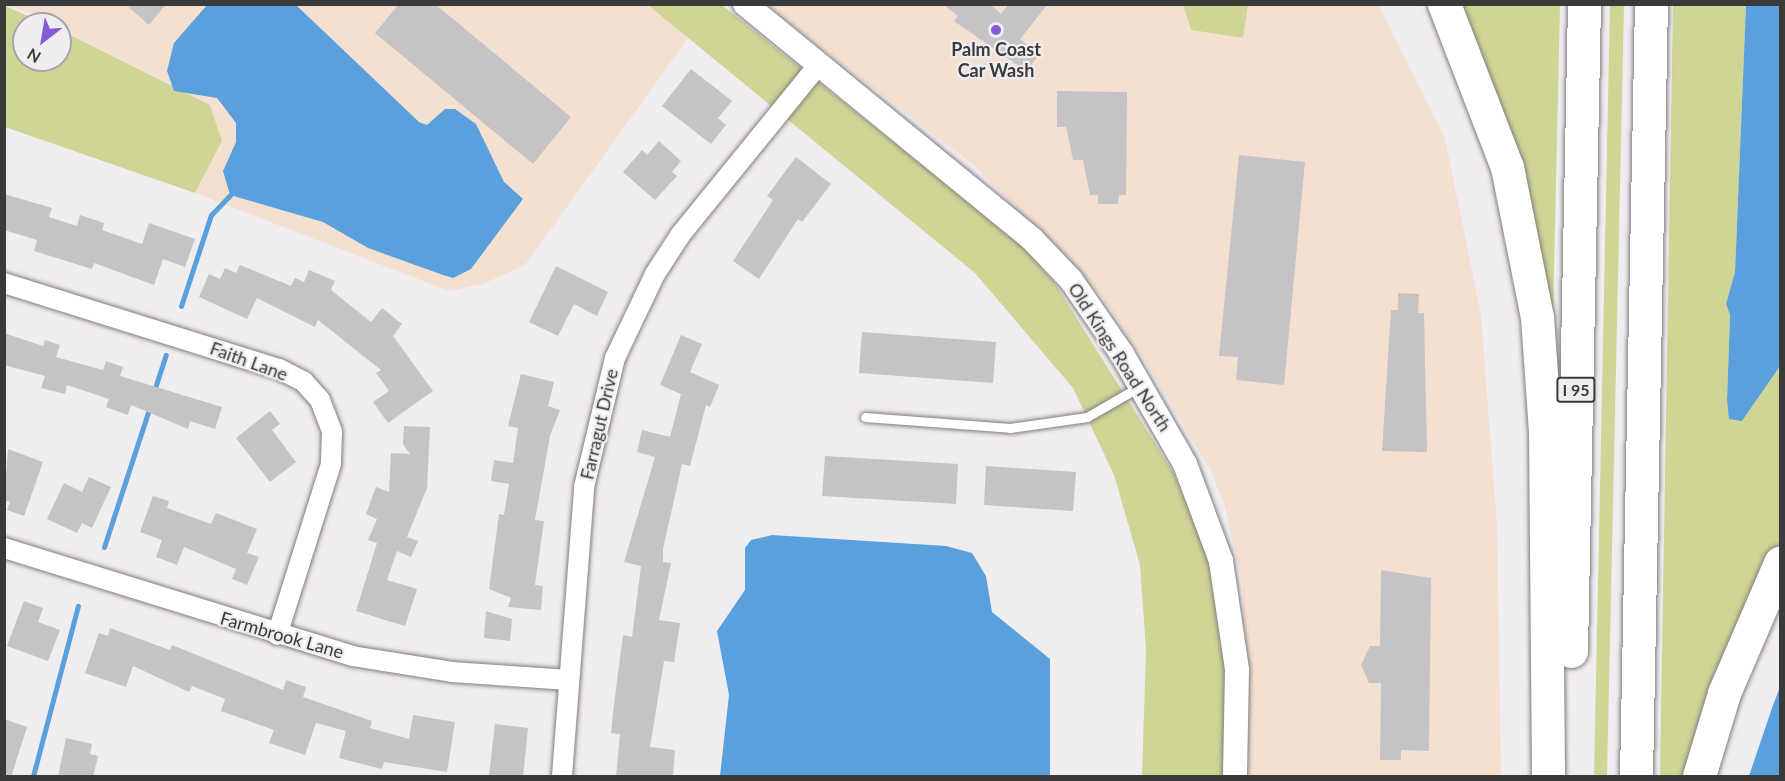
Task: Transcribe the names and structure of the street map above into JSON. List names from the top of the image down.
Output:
{
  "streets": {
    "highway": ["I 95"],
    "street": [
      "Old Kings Road North",
      "Faith Lane",
      "Farragut Drive",
      "Farmbrook Lane"
    ]
  },
  "crossings": [
    ["Old Kings Road North", "Farragut Drive"],
    ["Faith Lane", "Farmbrook Lane"],
    ["Farragut Drive", "Farmbrook Lane"]
  ],
  "places": ["Palm Coast Car Wash"],
  "north": "bottom left"
}
